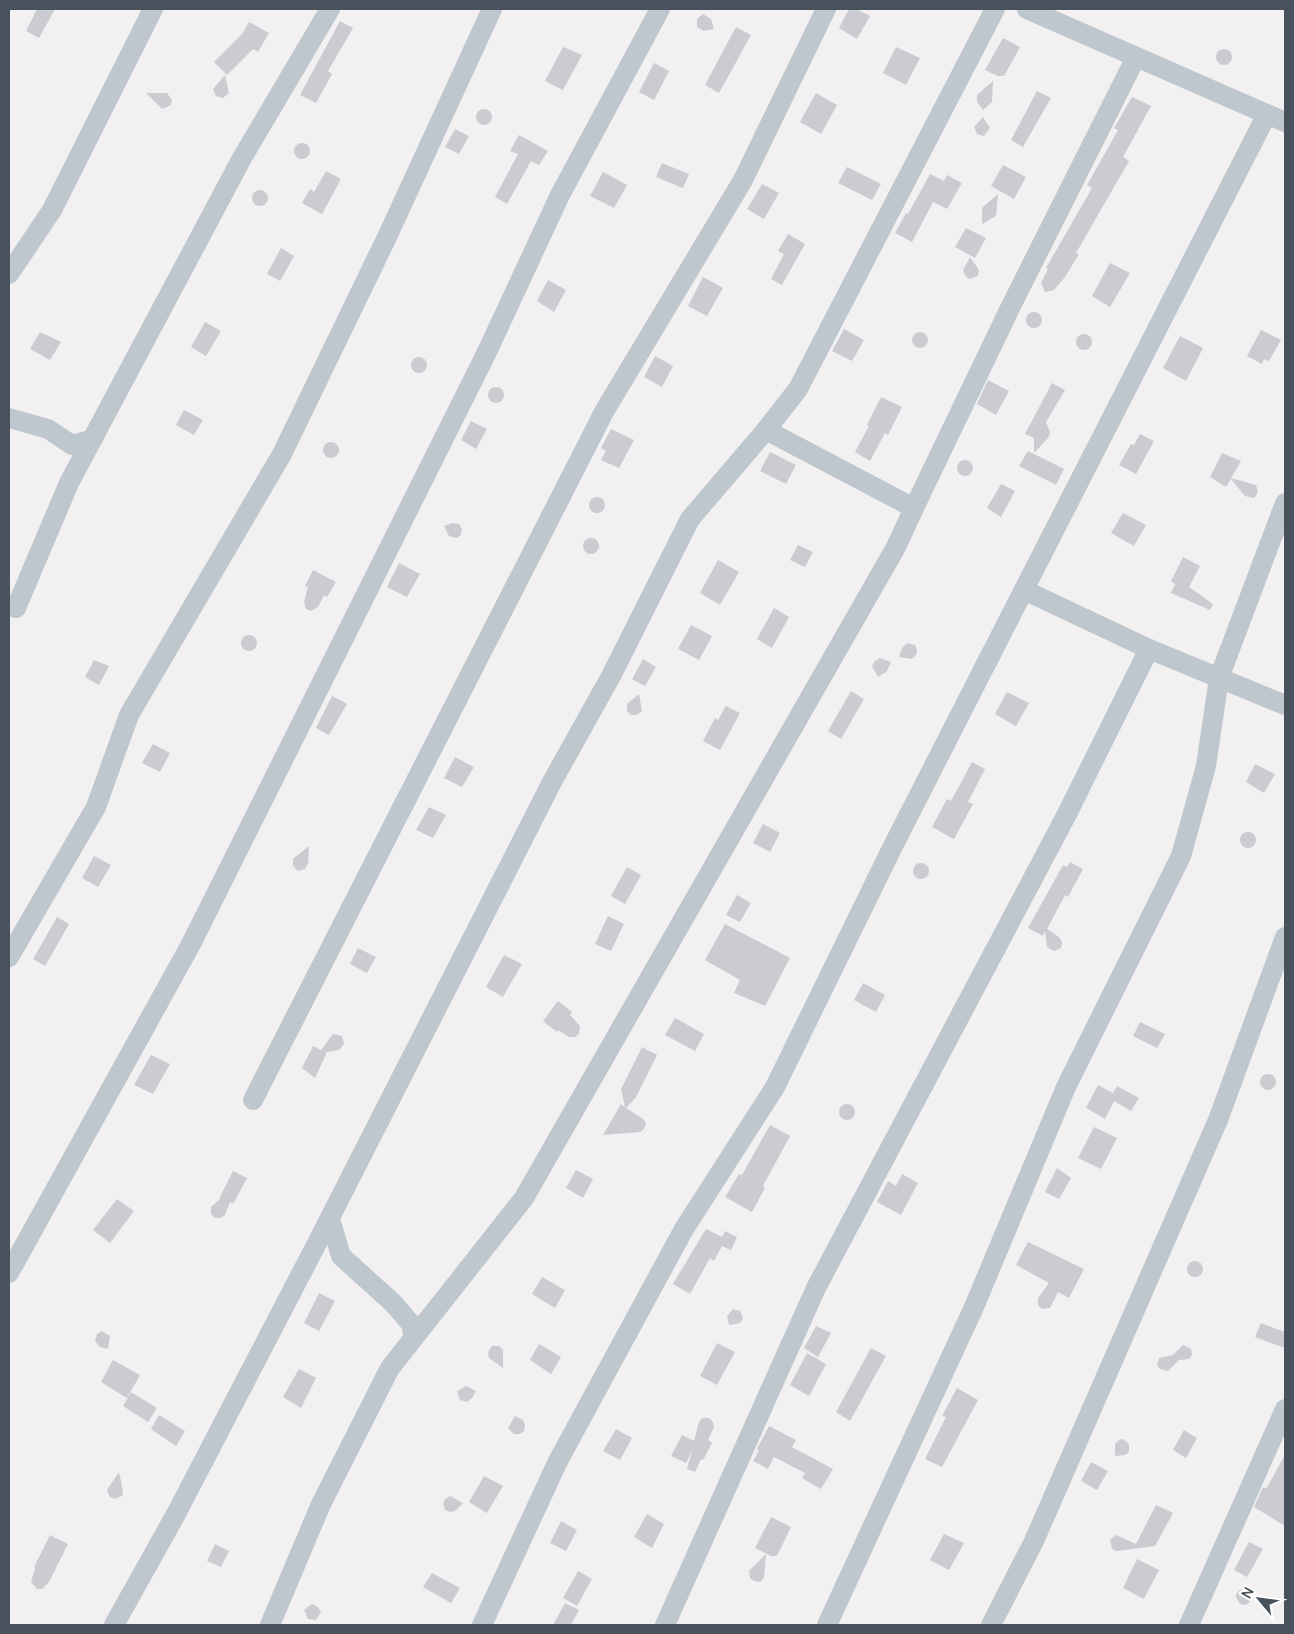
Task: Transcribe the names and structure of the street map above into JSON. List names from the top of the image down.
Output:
{
  "north": "top left"
}
